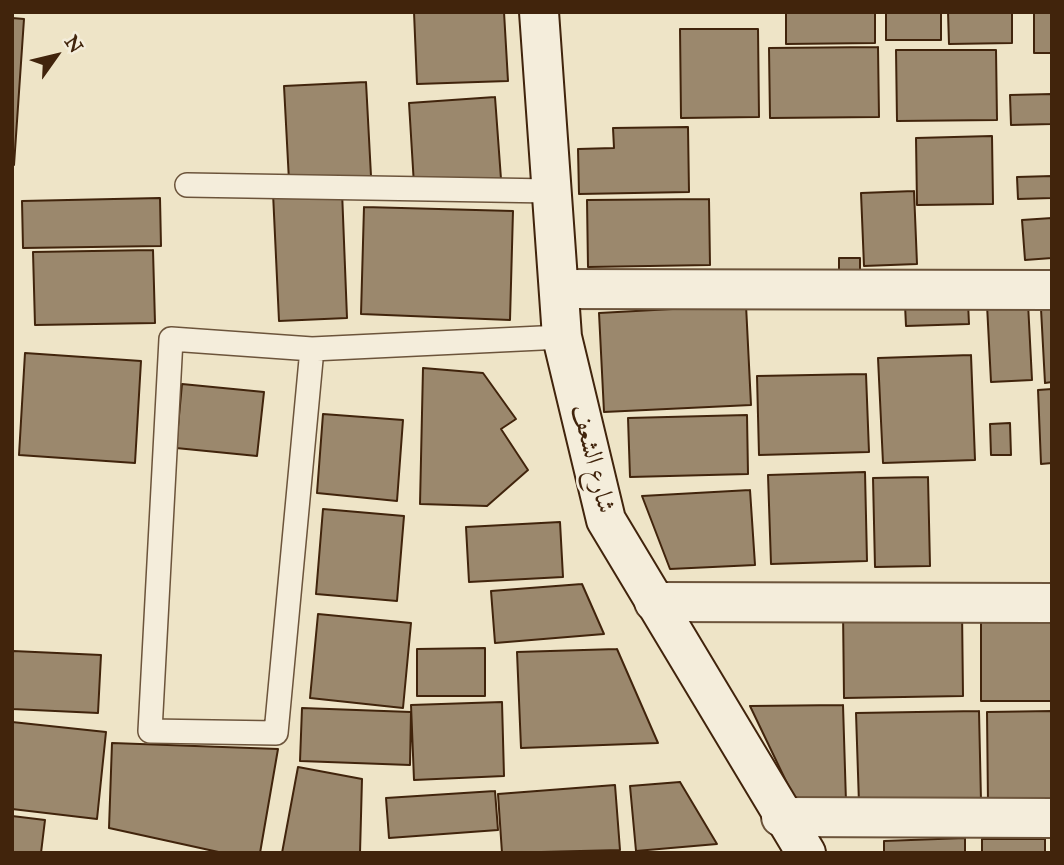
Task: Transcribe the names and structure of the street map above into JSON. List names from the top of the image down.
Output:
{
  "streets": {
    "street": ["شارع الشعف"]
  },
  "north": "top right"
}
